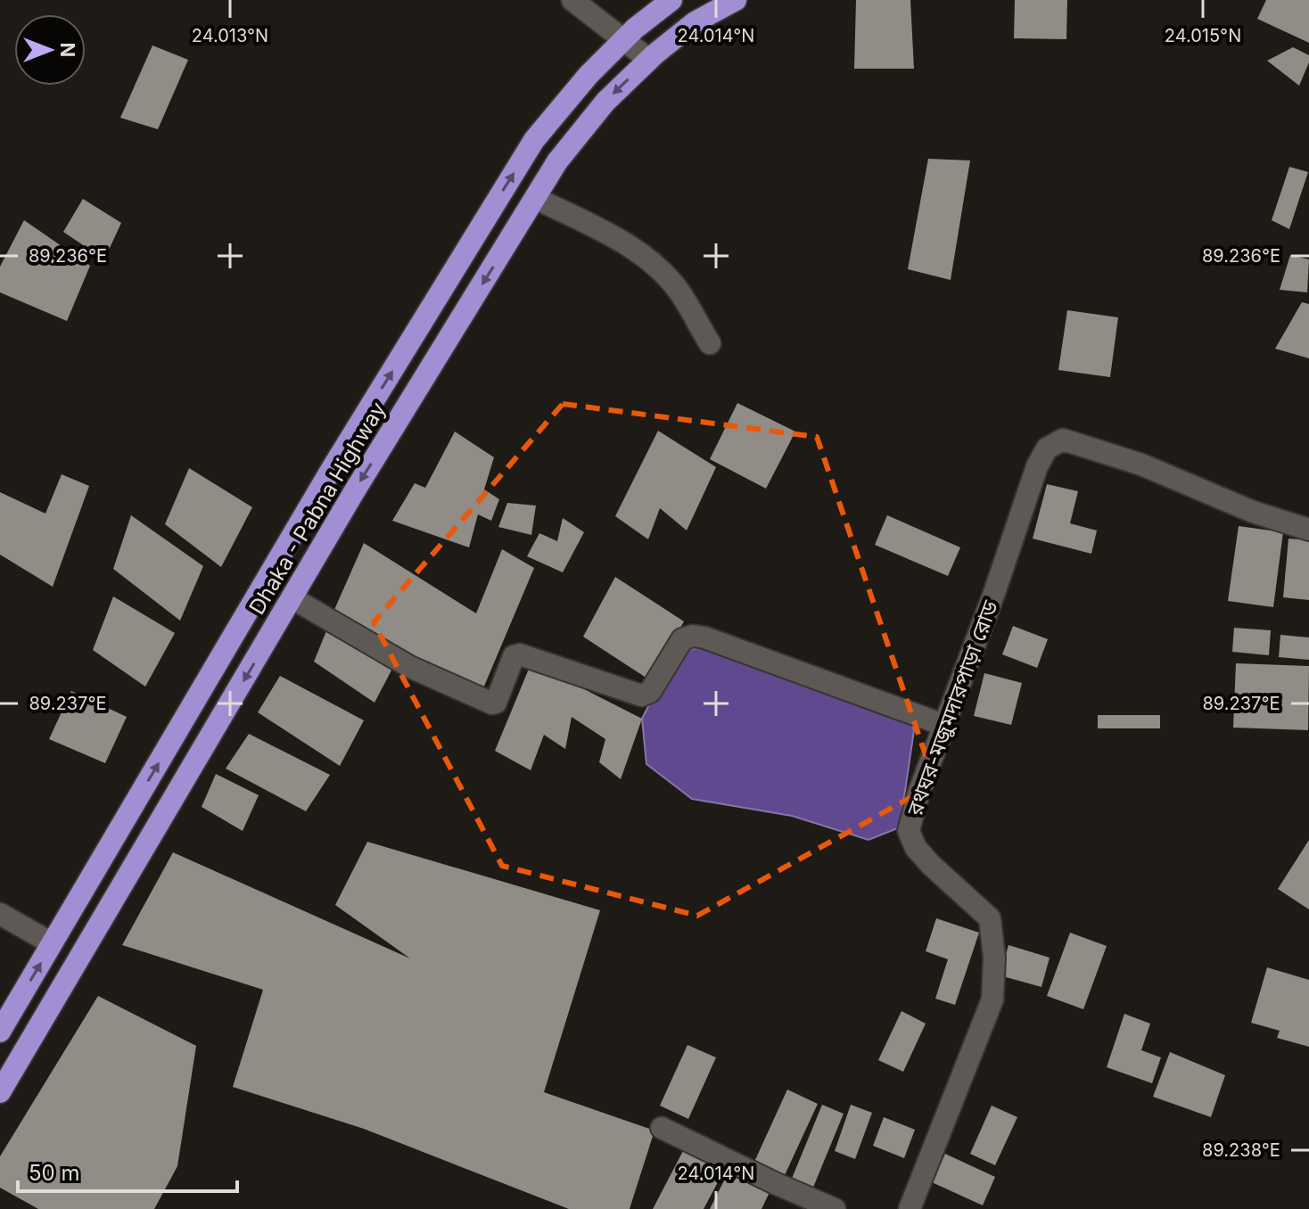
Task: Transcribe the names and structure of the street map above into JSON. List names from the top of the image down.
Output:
{
  "streets": {
    "highway": ["Dhaka - Pabna Highway"],
    "street": ["রথঘর-মজুমদারপাড়া রোড"]
  },
  "scale_bar": "50 m",
  "north": "right",
  "coordinates": [
    "24.013°N",
    "24.014°N",
    "24.015°N",
    "89.236°E",
    "89.237°E",
    "89.238°E"
  ]
}
